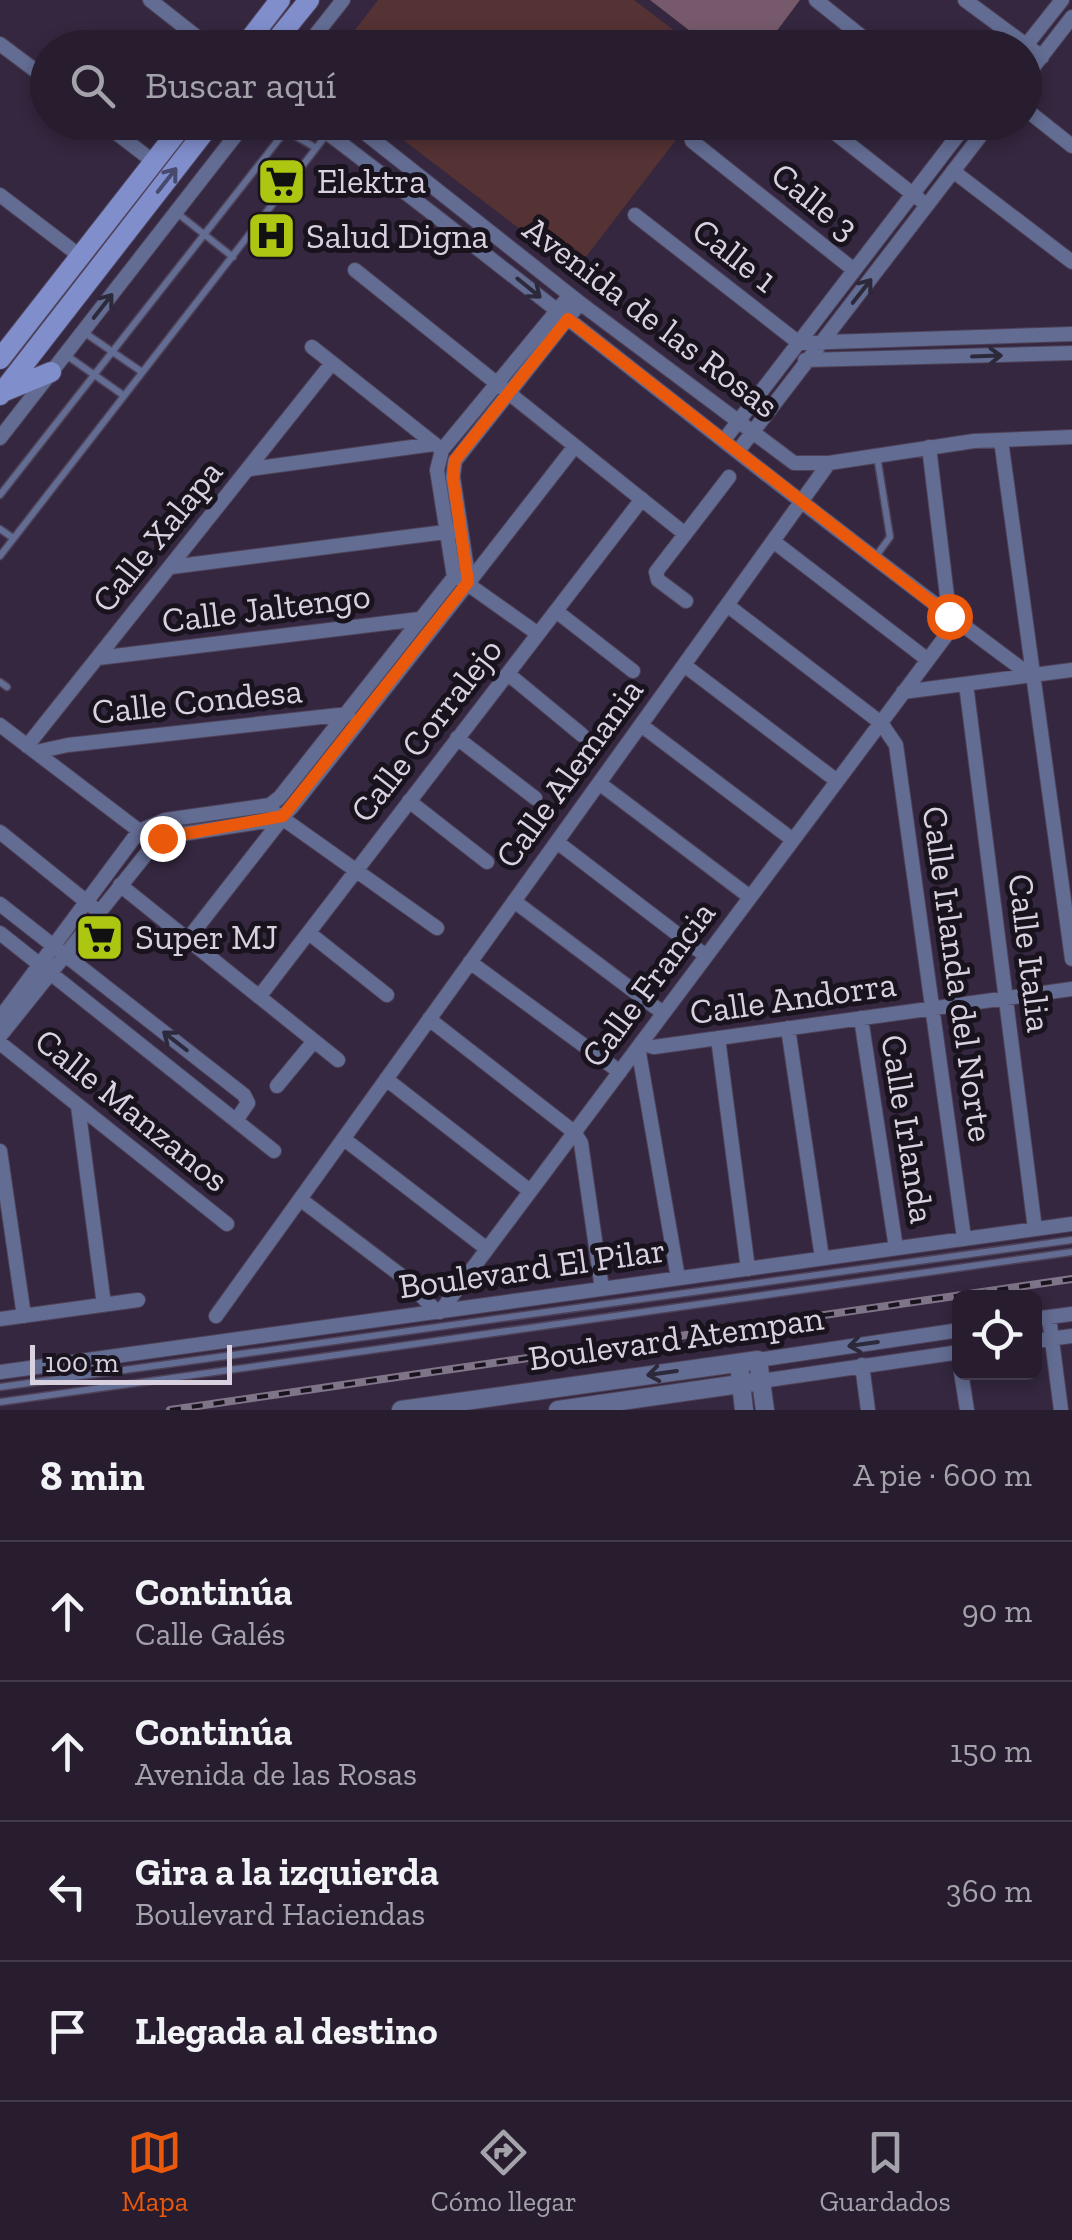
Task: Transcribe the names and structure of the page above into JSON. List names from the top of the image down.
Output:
{
  "streets": {
    "street": [
      "Calle 3",
      "Calle 1",
      "Avenida de las Rosas",
      "Calle Xalapa",
      "Calle Jaltengo",
      "Calle Condesa",
      "Calle Corralejo",
      "Calle Alemania",
      "Calle Italia",
      "Calle Irlanda del Norte",
      "Calle Francia",
      "Calle Andorra",
      "Calle Manzanos",
      "Calle Irlanda",
      "Boulevard El Pilar",
      "Boulevard Atempan"
    ]
  },
  "crossings": [
    ["Avenida de las Rosas", "Calle Alemania"],
    ["Avenida de las Rosas", "Calle Francia"],
    ["Calle Xalapa", "Calle Jaltengo"],
    ["Calle Xalapa", "Calle Condesa"],
    ["Calle Italia", "Calle Andorra"],
    ["Calle Italia", "Boulevard El Pilar"],
    ["Calle Irlanda del Norte", "Calle Francia"],
    ["Calle Irlanda del Norte", "Calle Andorra"],
    ["Calle Irlanda del Norte", "Boulevard El Pilar"],
    ["Calle Francia", "Calle Andorra"],
    ["Calle Francia", "Boulevard El Pilar"],
    ["Calle Andorra", "Calle Irlanda"],
    ["Calle Irlanda", "Boulevard El Pilar"]
  ],
  "places": {
    "supermarket": ["Elektra", "Super MJ"],
    "hospital": ["Salud Digna"]
  },
  "scale_bar": "100 m",
  "page": {
    "search": "Buscar aquí",
    "scale": "100 m",
    "heading": ["8 min", "A pie · 600 m"],
    "list": [
      ["Continúa", "Calle Galés", "90 m"],
      ["Continúa", "Avenida de las Rosas", "150 m"],
      ["Gira a la izquierda", "Boulevard Haciendas", "360 m"],
      "Llegada al destino"
    ],
    "nav": ["Mapa", "Cómo llegar", "Guardados"]
  }
}
